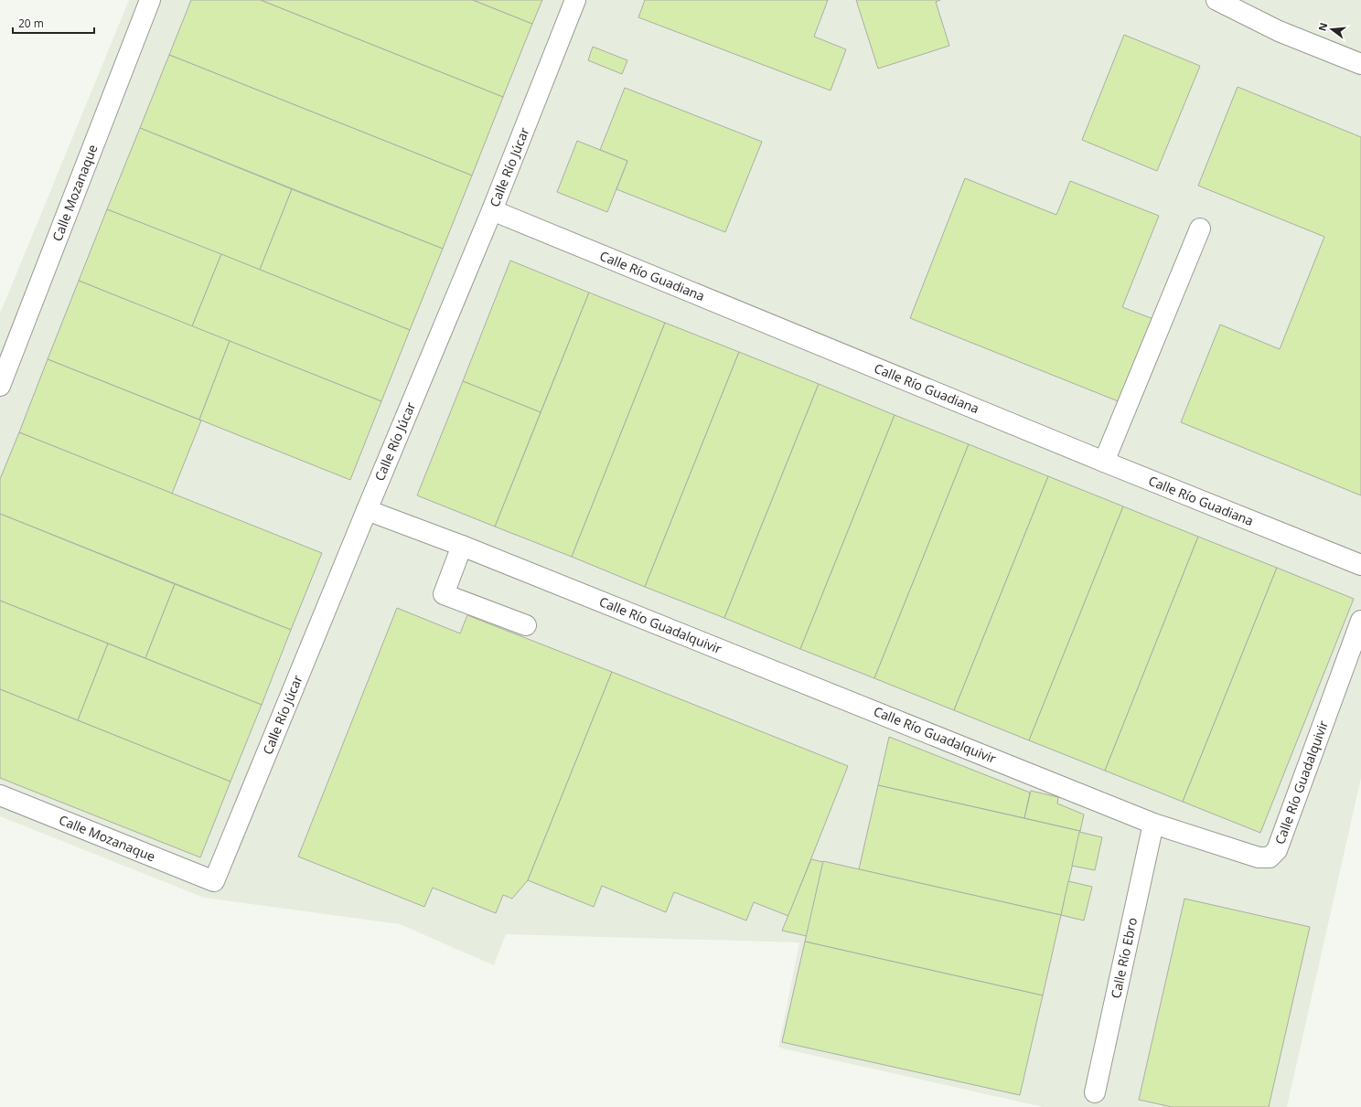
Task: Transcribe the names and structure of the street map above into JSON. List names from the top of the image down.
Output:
{
  "streets": {
    "street": [
      "Calle Río Júcar",
      "Calle Mozanaque",
      "Calle Río Guadiana",
      "Calle Río Guadalquivir",
      "Calle Río Ebro"
    ]
  },
  "crossings": [
    ["Calle Río Júcar", "Calle Mozanaque"],
    ["Calle Río Júcar", "Calle Río Guadiana"],
    ["Calle Río Júcar", "Calle Río Guadalquivir"],
    ["Calle Río Guadalquivir", "Calle Río Ebro"]
  ],
  "scale_bar": "20 m",
  "north": "left"
}
